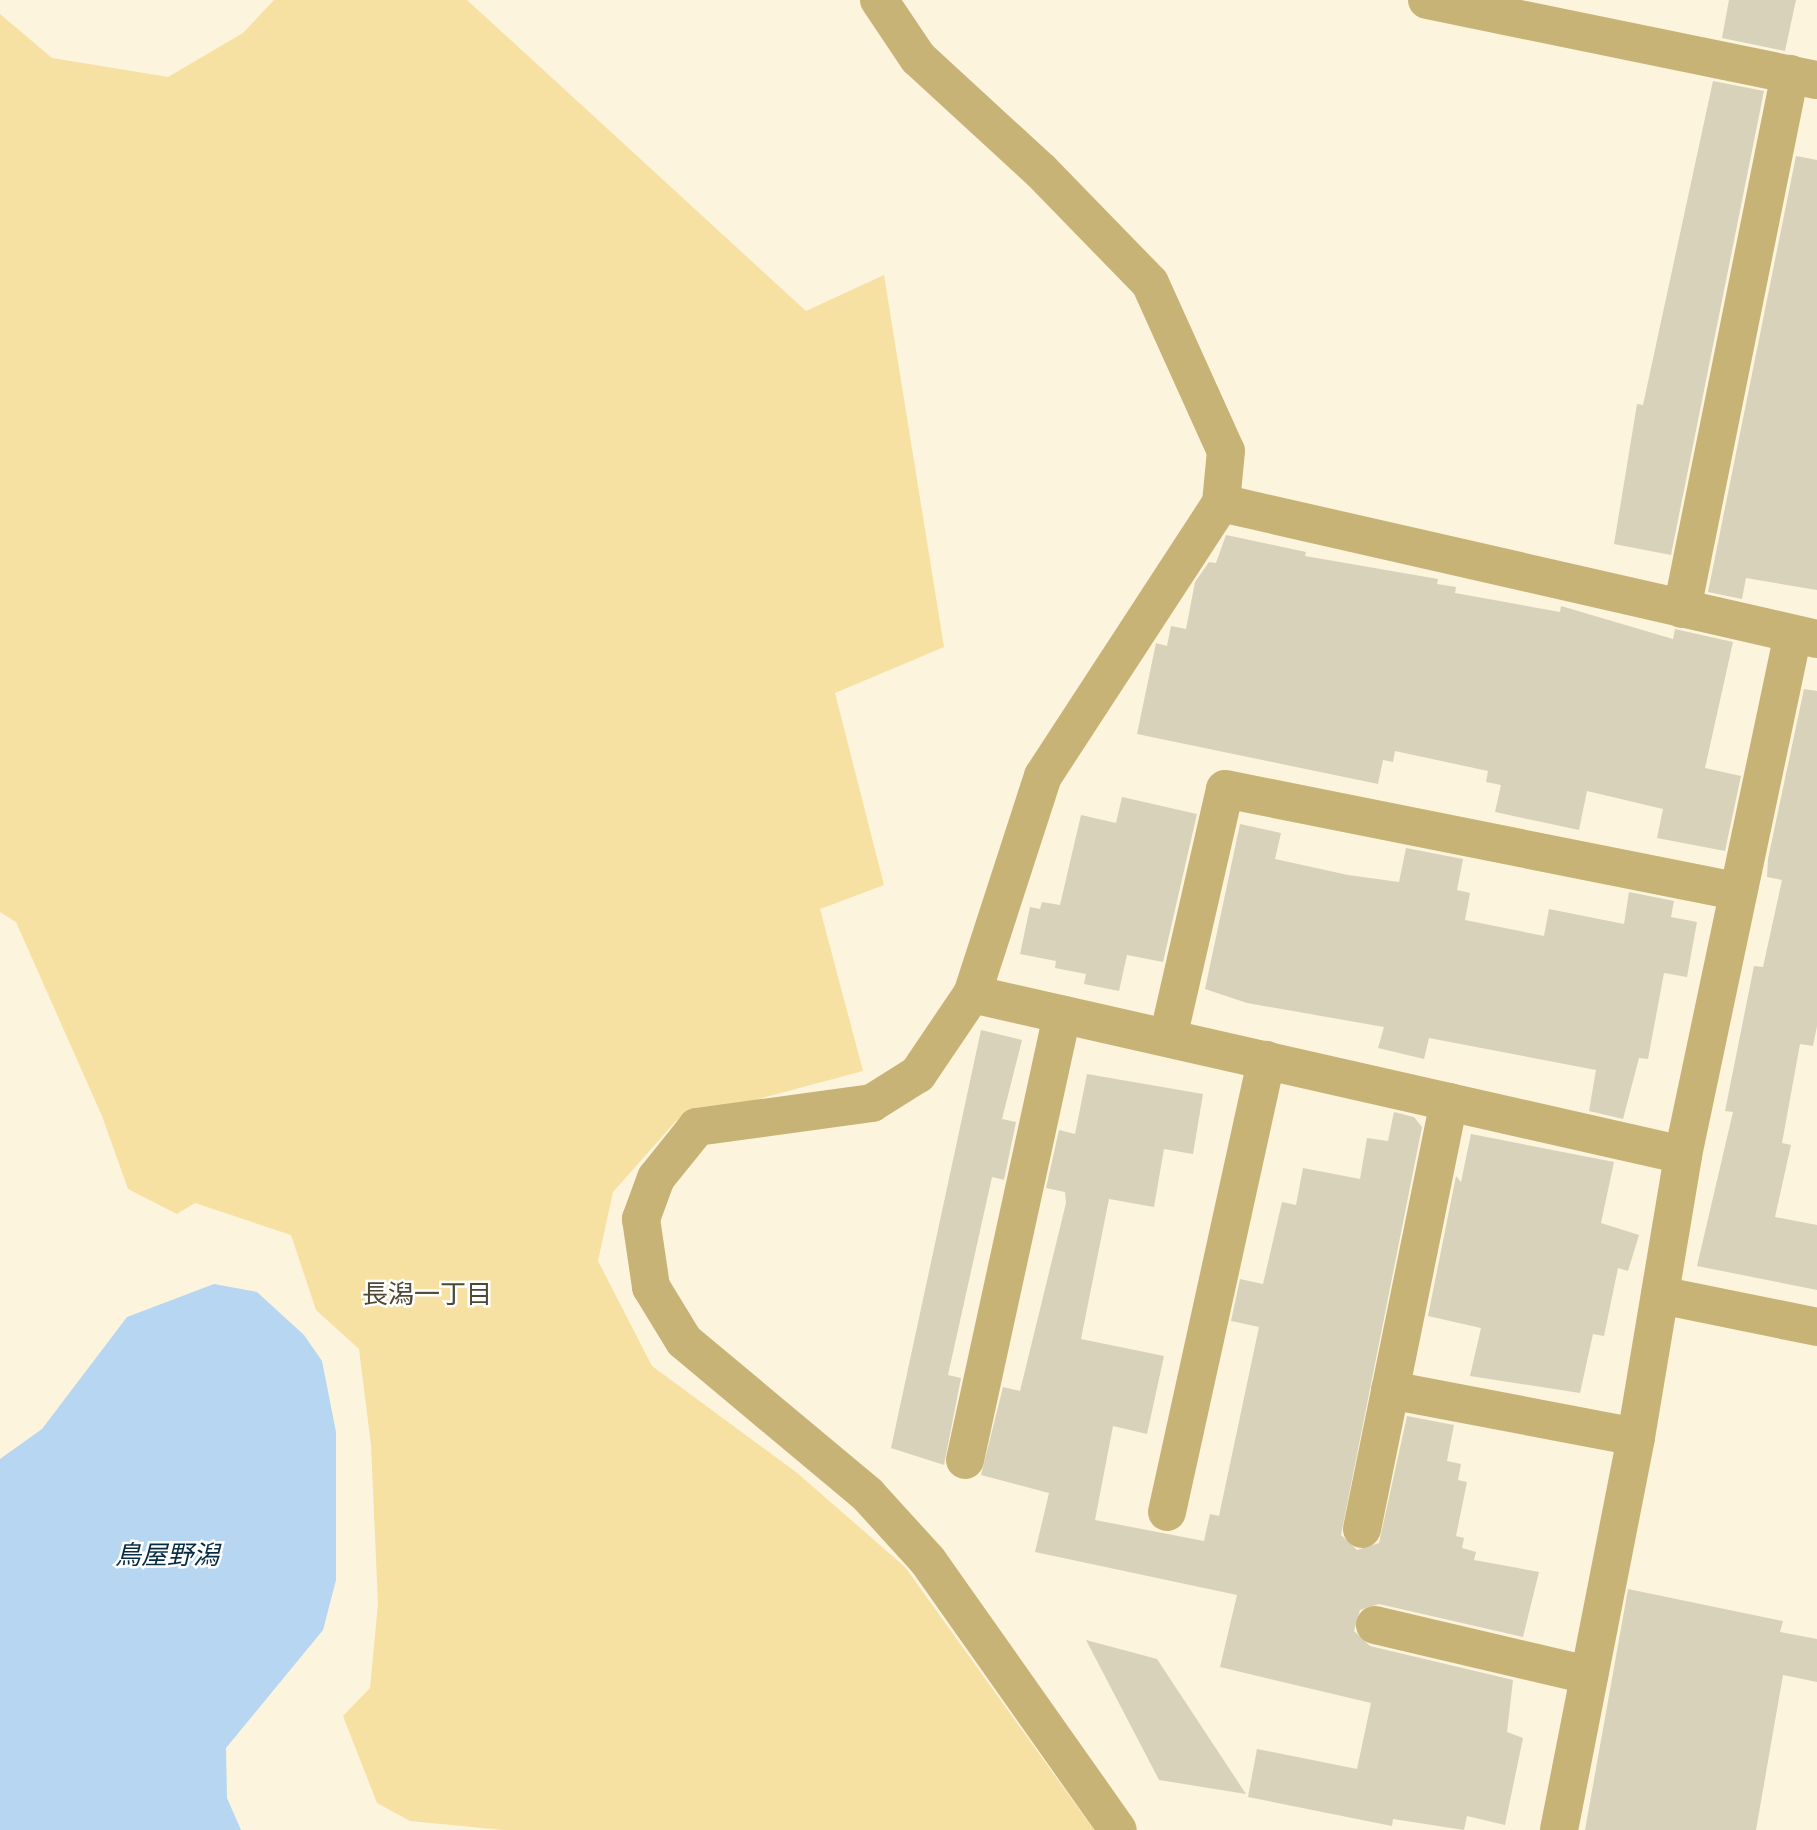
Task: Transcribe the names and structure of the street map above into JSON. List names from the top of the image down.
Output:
{
  "districts": ["長潟一丁目"],
  "water": ["鳥屋野潟"]
}
